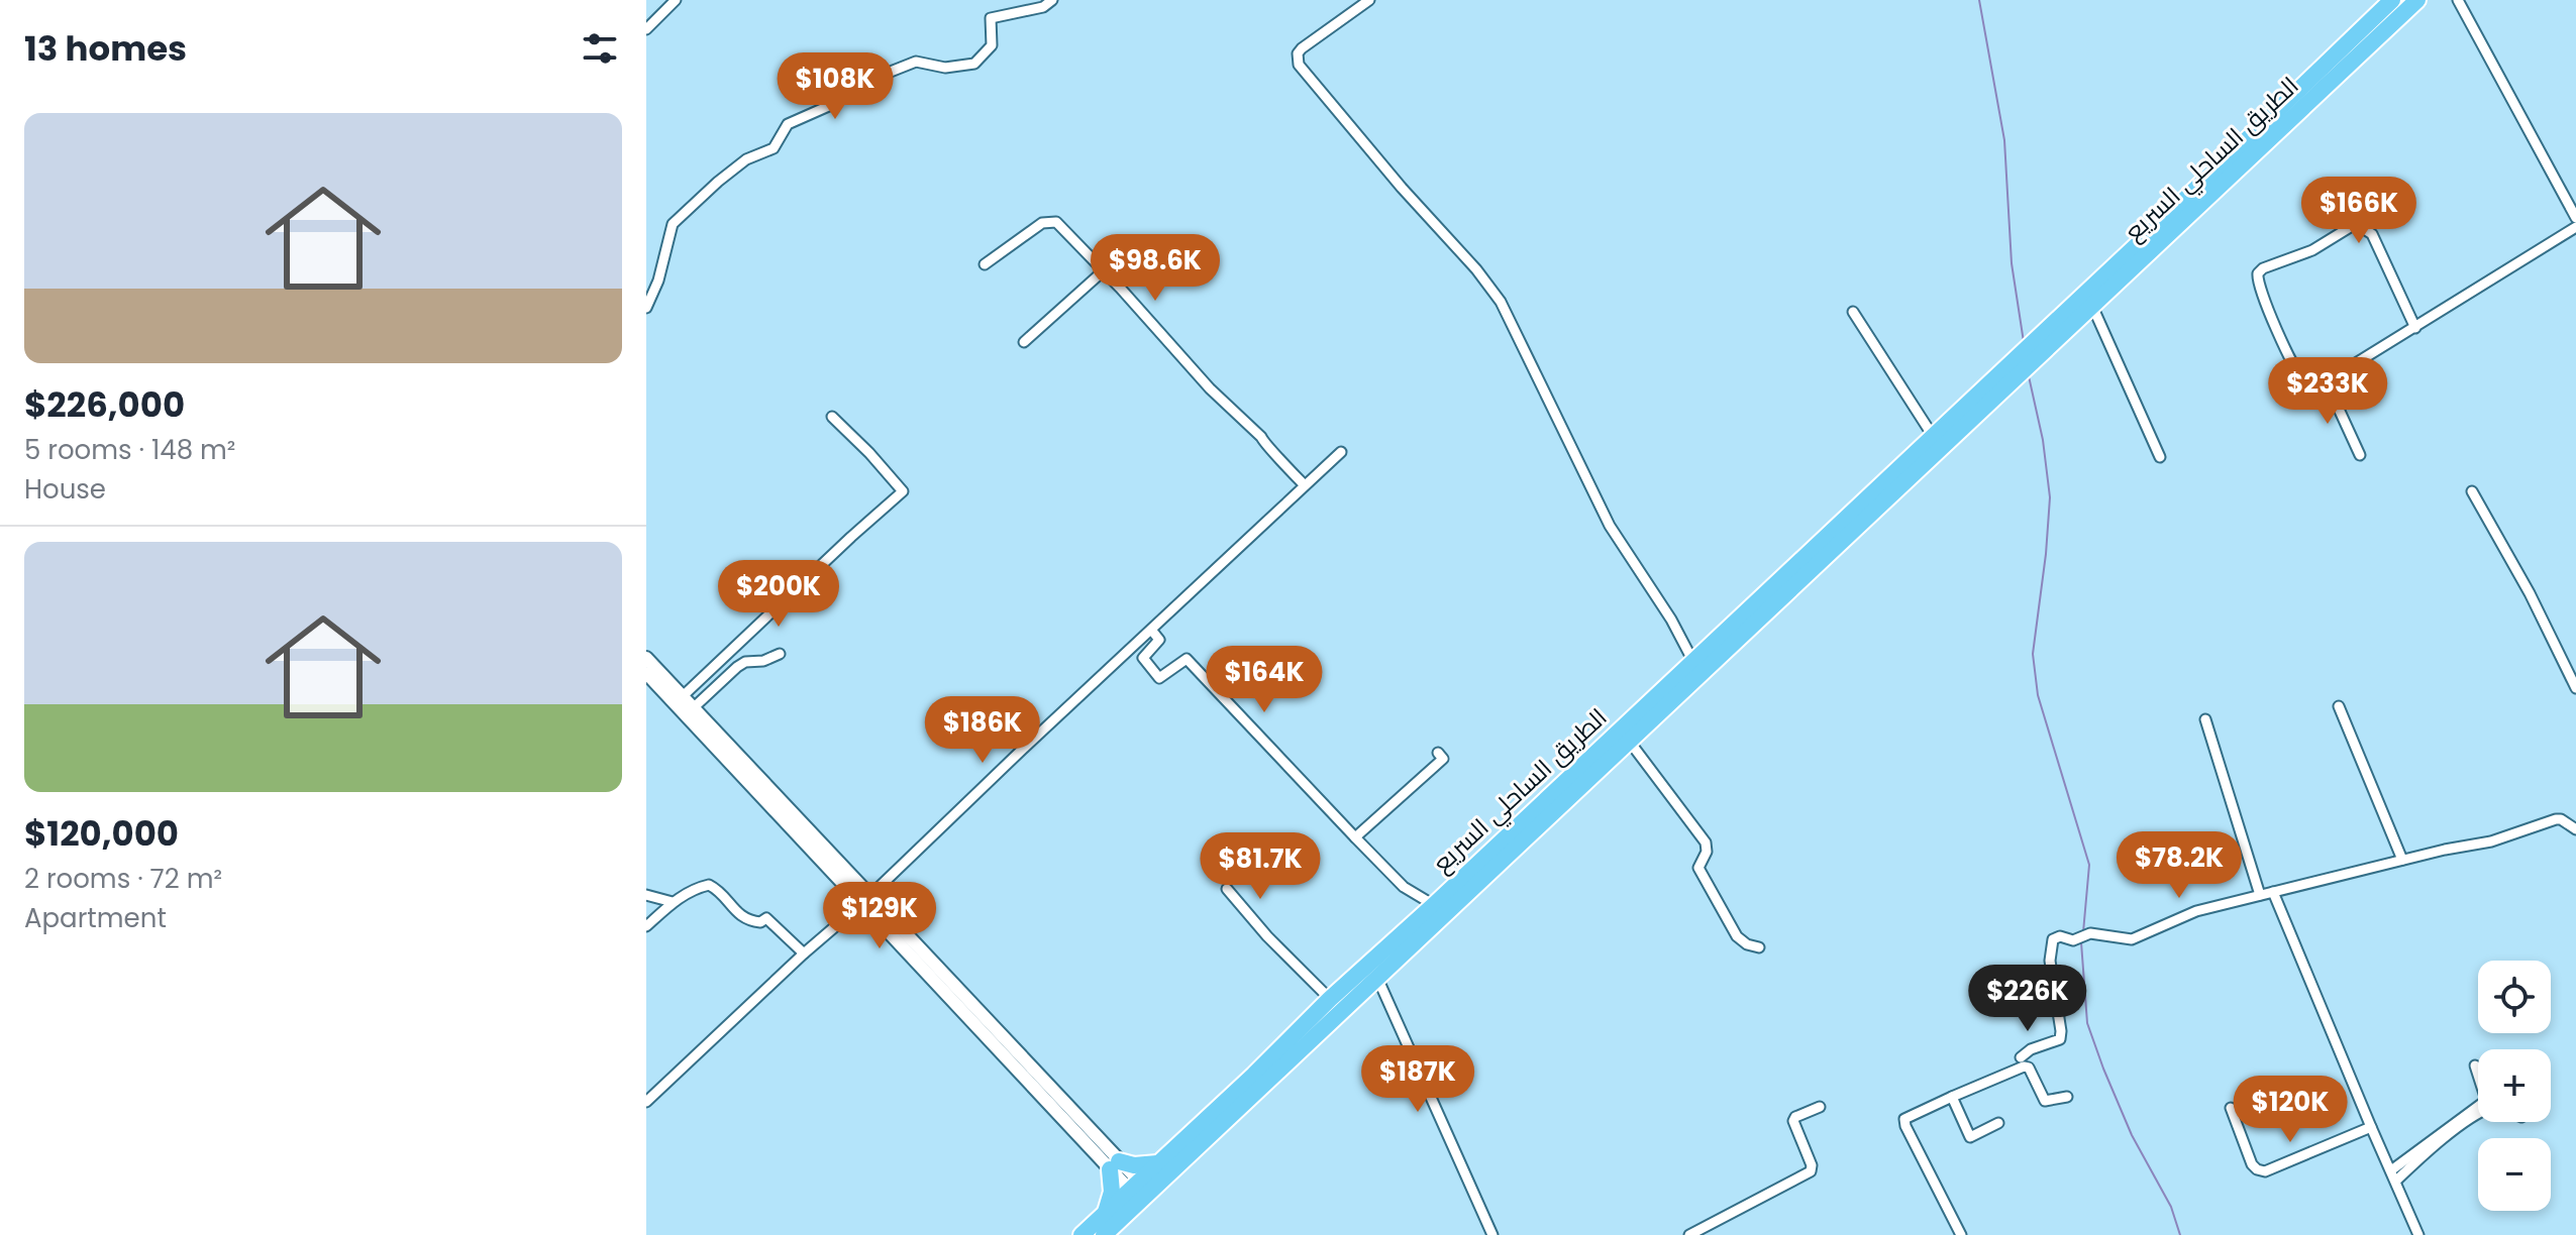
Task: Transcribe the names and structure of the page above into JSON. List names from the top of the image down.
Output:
{
  "streets": {
    "highway": ["الطريق الساحلي السريع"]
  },
  "page": {
    "heading": "13 homes",
    "price": [
      "$108K",
      "$166K",
      "$98.6K",
      "$233K",
      "$200K",
      "$164K",
      "$186K",
      "$78.2K",
      "$81.7K",
      "$129K",
      "$226K",
      "$187K",
      "$120K"
    ],
    "list": [
      {
        "name": "$226,000",
        "note": "5 rooms · 148 m² · House"
      },
      {
        "name": "$120,000",
        "note": "2 rooms · 72 m² · Apartment"
      }
    ],
    "map_buttons": ["+", "−"]
  }
}
